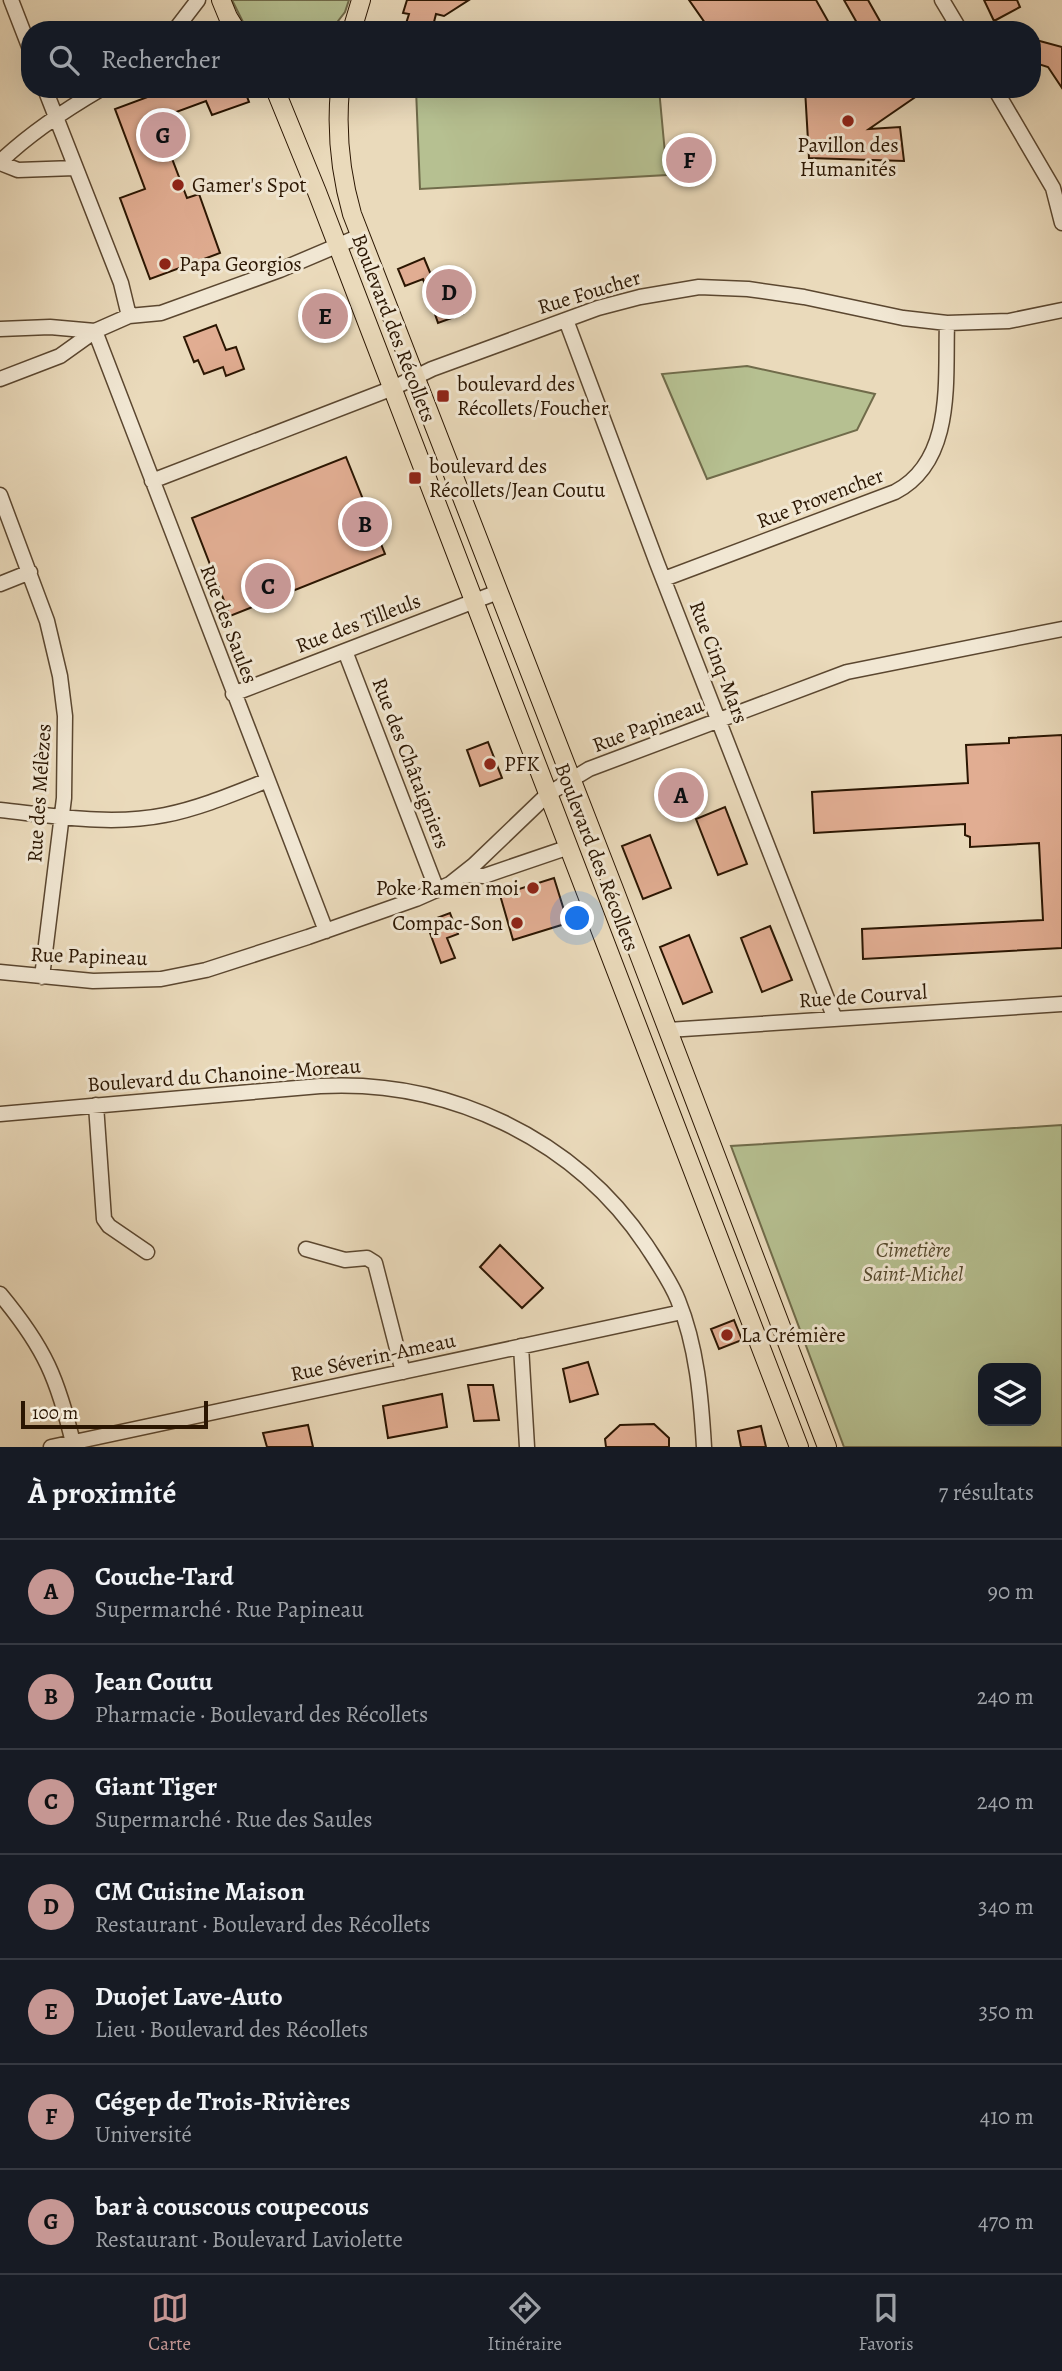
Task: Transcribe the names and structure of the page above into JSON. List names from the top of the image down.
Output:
{
  "streets": {
    "main road": ["Boulevard des Récollets"],
    "street": [
      "Rue Foucher",
      "Rue Provencher",
      "Rue des Tilleuls",
      "Rue des Saules",
      "Rue Cinq-Mars",
      "Rue Papineau",
      "Rue des Châtaigniers",
      "Rue des Mélèzes",
      "Rue de Courval",
      "Boulevard du Chanoine-Moreau",
      "Rue Séverin-Ameau"
    ]
  },
  "crossings": [
    ["Rue Foucher", "Boulevard des Récollets"],
    ["Rue Foucher", "Rue Provencher"],
    ["Rue Foucher", "Rue des Saules"],
    ["Rue Foucher", "Rue Cinq-Mars"],
    ["Boulevard des Récollets", "Rue des Tilleuls"],
    ["Boulevard des Récollets", "Rue Papineau"],
    ["Boulevard des Récollets", "Rue de Courval"],
    ["Rue Provencher", "Rue Cinq-Mars"],
    ["Rue des Tilleuls", "Rue des Saules"],
    ["Rue des Tilleuls", "Rue des Châtaigniers"],
    ["Rue des Saules", "Rue Papineau"],
    ["Rue Cinq-Mars", "Rue Papineau"],
    ["Rue Cinq-Mars", "Rue de Courval"],
    ["Rue Papineau", "Rue des Châtaigniers"],
    ["Rue Papineau", "Rue des Mélèzes"],
    ["Boulevard du Chanoine-Moreau", "Rue Séverin-Ameau"]
  ],
  "parks": ["Cimetière Saint-Michel"],
  "places": {
    "other": [
      "Pavillon des Humanités",
      "Gamer's Spot",
      "Papa Georgios",
      "PFK",
      "Poke Ramen moi",
      "Compac-Son",
      "La Crémière"
    ],
    "transit": ["boulevard des Récollets/Foucher", "boulevard des Récollets/Jean Coutu"]
  },
  "scale_bar": "100 m",
  "page": {
    "search": "Rechercher",
    "pins": [
      "G",
      "F",
      "D",
      "E",
      "B",
      "C",
      "A"
    ],
    "scale": "100 m",
    "heading": ["À proximité", "7 résultats"],
    "list": [
      {
        "mark": "A",
        "name": "Couche-Tard",
        "note": "Supermarché · Rue Papineau",
        "value": "90 m"
      },
      {
        "mark": "B",
        "name": "Jean Coutu",
        "note": "Pharmacie · Boulevard des Récollets",
        "value": "240 m"
      },
      {
        "mark": "C",
        "name": "Giant Tiger",
        "note": "Supermarché · Rue des Saules",
        "value": "240 m"
      },
      {
        "mark": "D",
        "name": "CM Cuisine Maison",
        "note": "Restaurant · Boulevard des Récollets",
        "value": "340 m"
      },
      {
        "mark": "E",
        "name": "Duojet Lave-Auto",
        "note": "Lieu · Boulevard des Récollets",
        "value": "350 m"
      },
      {
        "mark": "F",
        "name": "Cégep de Trois-Rivières",
        "note": "Université",
        "value": "410 m"
      },
      {
        "mark": "G",
        "name": "bar à couscous coupecous",
        "note": "Restaurant · Boulevard Laviolette",
        "value": "470 m"
      }
    ],
    "nav": ["Carte", "Itinéraire", "Favoris"]
  }
}
